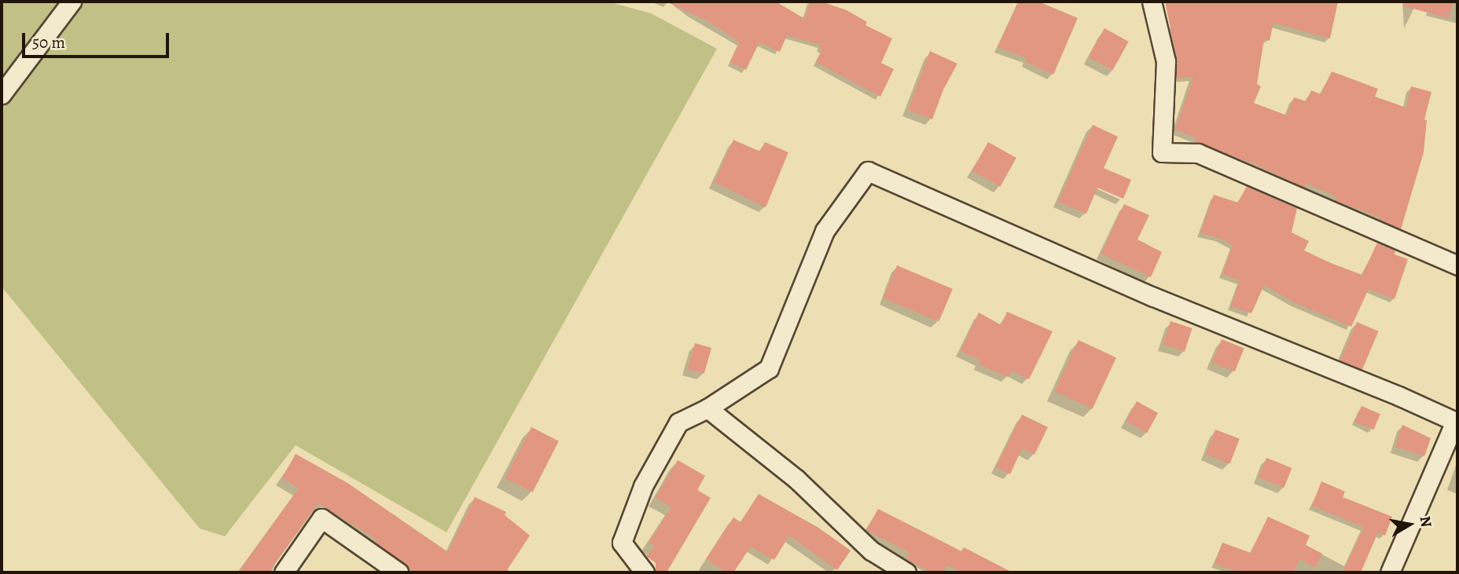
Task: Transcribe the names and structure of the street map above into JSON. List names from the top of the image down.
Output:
{
  "scale_bar": "50 m",
  "north": "right"
}
